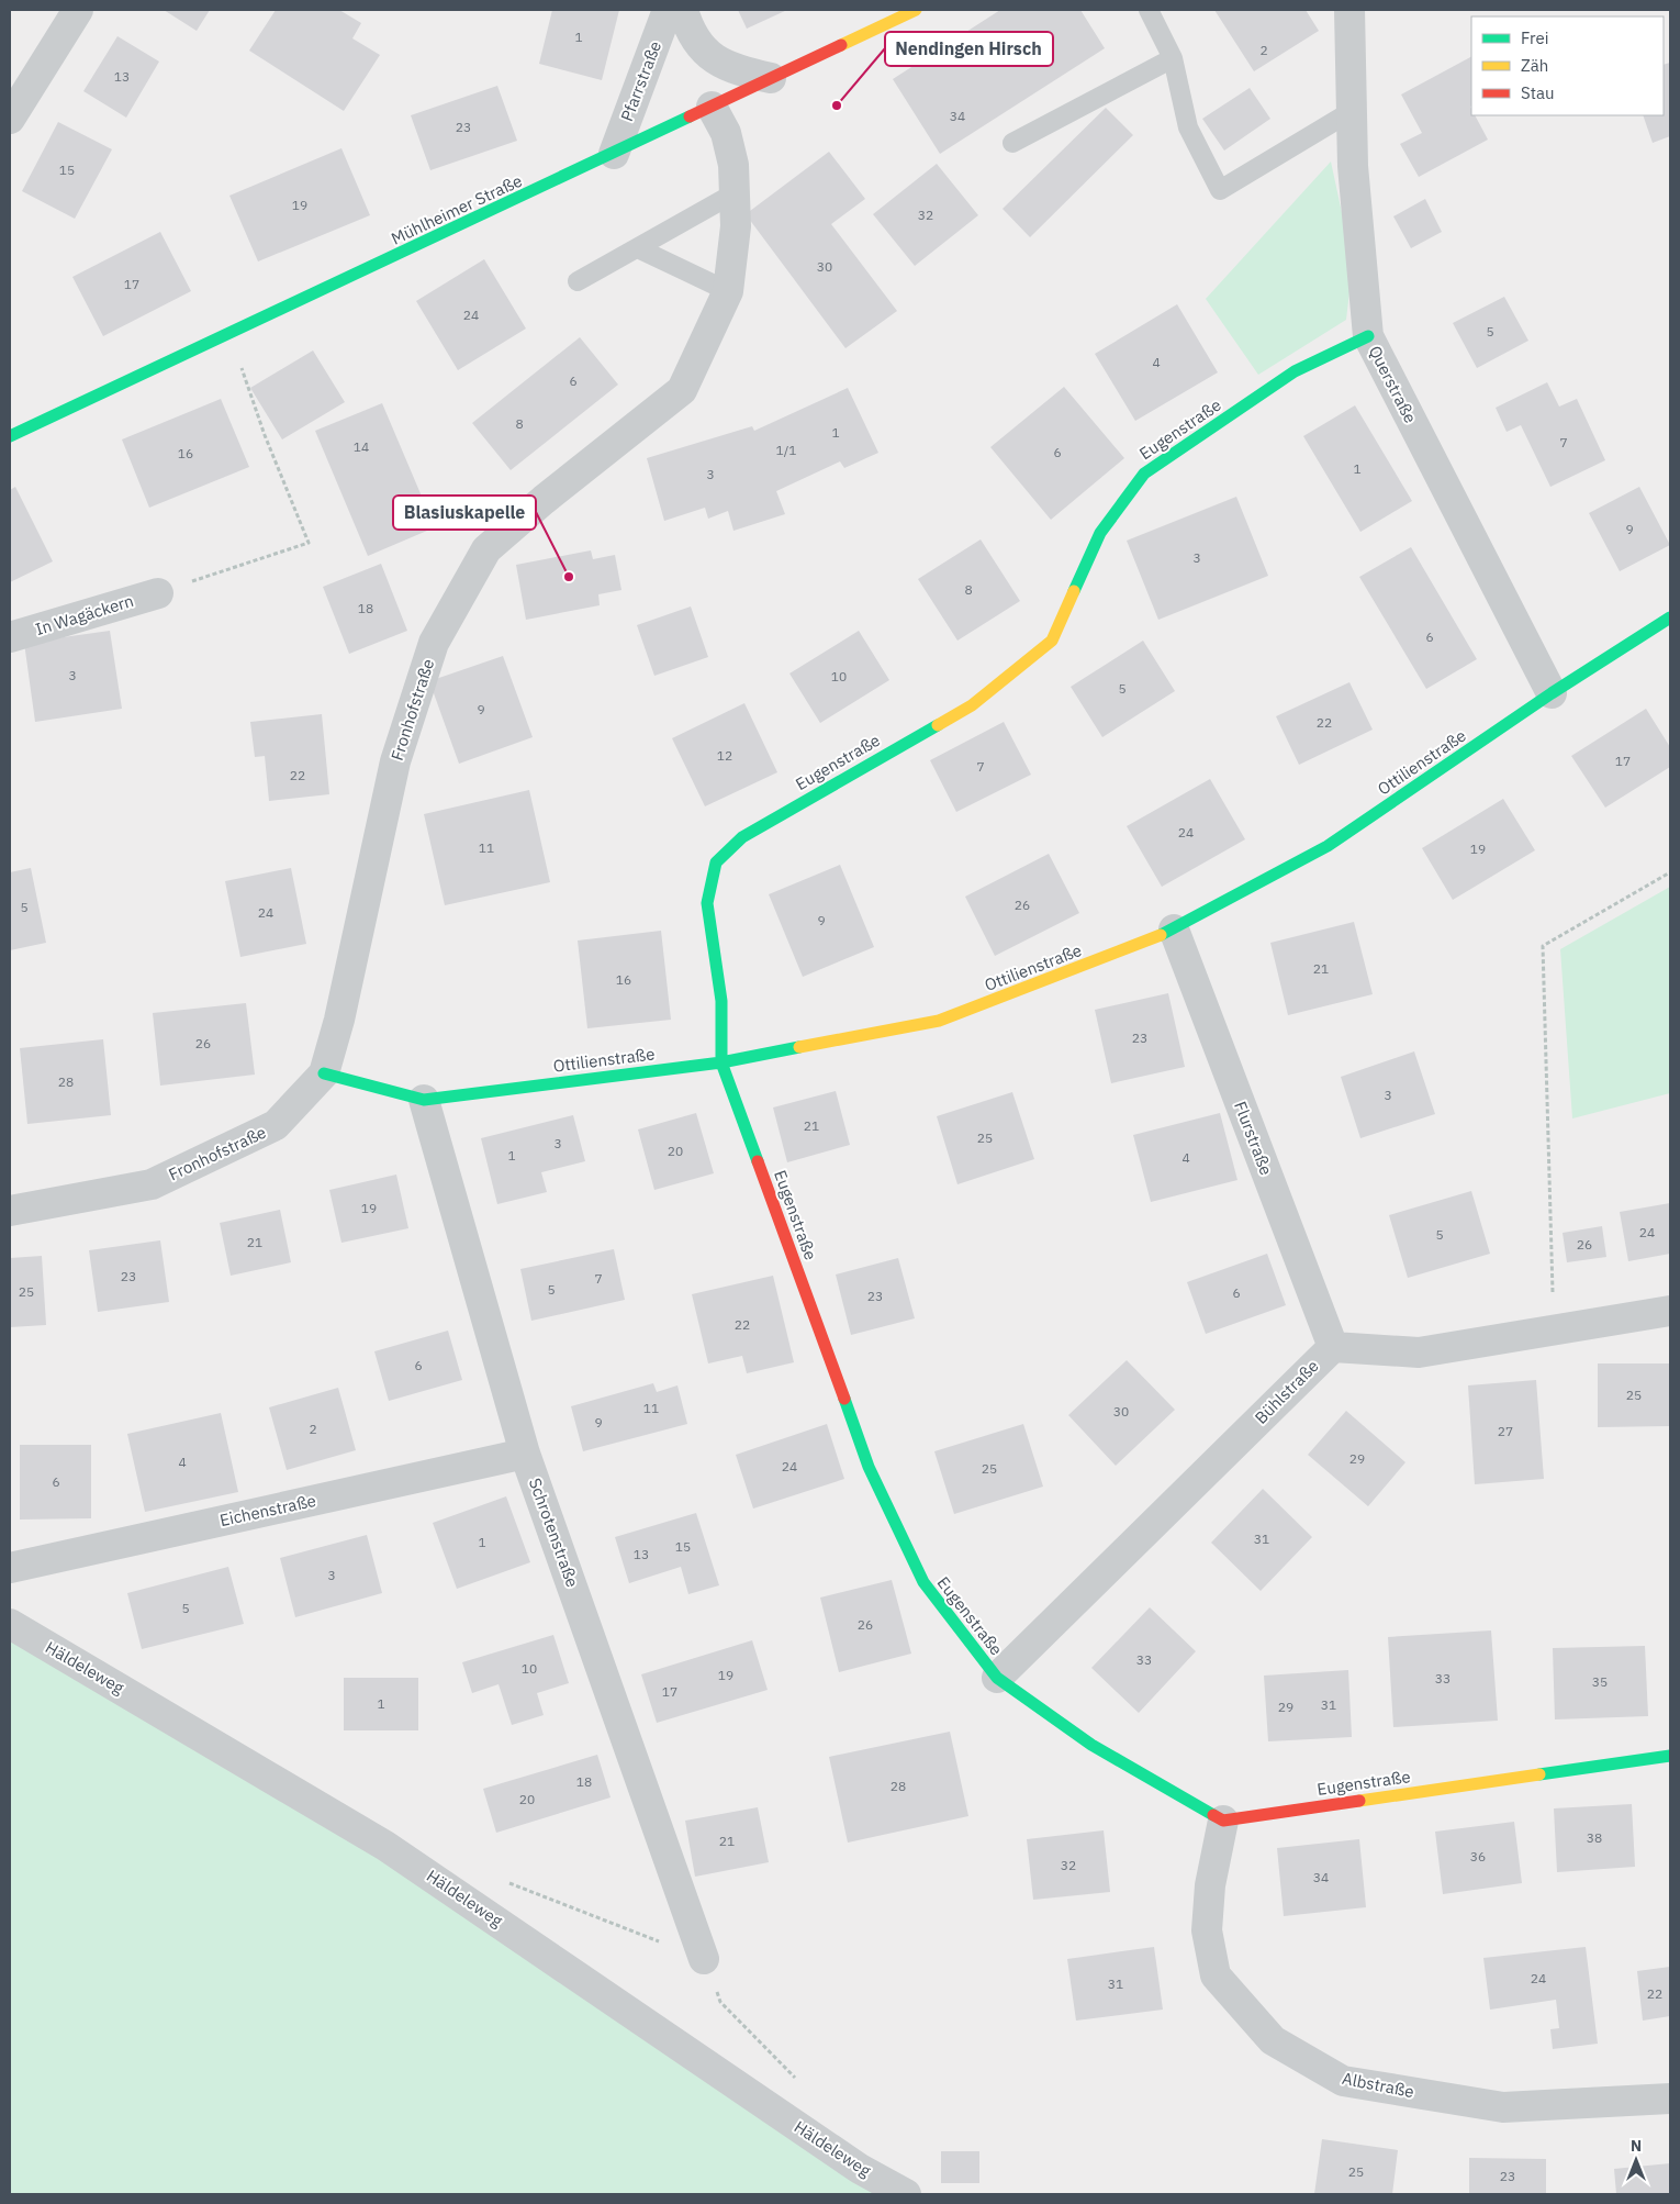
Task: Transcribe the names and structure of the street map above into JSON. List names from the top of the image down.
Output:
{
  "streets": {
    "street": [
      "Pfarrstraße",
      "Mühlheimer Straße",
      "Querstraße",
      "Eugenstraße",
      "In Wagäckern",
      "Fronhofstraße",
      "Ottilienstraße",
      "Flurstraße",
      "Bühlstraße",
      "Eichenstraße",
      "Schrotenstraße",
      "Häldeleweg",
      "Albstraße"
    ]
  },
  "crossings": [
    ["Pfarrstraße", "Mühlheimer Straße"],
    ["Mühlheimer Straße", "Fronhofstraße"],
    ["Querstraße", "Eugenstraße"],
    ["Querstraße", "Ottilienstraße"],
    ["Eugenstraße", "Ottilienstraße"],
    ["Eugenstraße", "Bühlstraße"],
    ["Eugenstraße", "Albstraße"],
    ["Fronhofstraße", "Ottilienstraße"],
    ["Ottilienstraße", "Flurstraße"],
    ["Ottilienstraße", "Schrotenstraße"],
    ["Flurstraße", "Bühlstraße"],
    ["Eichenstraße", "Schrotenstraße"]
  ],
  "places": ["Nendingen Hirsch", "Blasiuskapelle"],
  "house_numbers": [
    "1",
    "2",
    "13",
    "34",
    "23",
    "15",
    "19",
    "32",
    "30",
    "17",
    "24",
    "5",
    "4",
    "6",
    "8",
    "1",
    "7",
    "14",
    "1/1",
    "6",
    "16",
    "1",
    "3",
    "9",
    "3",
    "8",
    "18",
    "6",
    "3",
    "10",
    "5",
    "9",
    "22",
    "12",
    "17",
    "7",
    "22",
    "24",
    "11",
    "19",
    "26",
    "5",
    "24",
    "9",
    "21",
    "16",
    "23",
    "26",
    "28",
    "3",
    "21",
    "25",
    "3",
    "20",
    "1",
    "4",
    "19",
    "24",
    "5",
    "21",
    "26",
    "23",
    "7",
    "5",
    "25",
    "6",
    "23",
    "22",
    "6",
    "25",
    "11",
    "30",
    "9",
    "2",
    "27",
    "29",
    "4",
    "24",
    "25",
    "6",
    "31",
    "1",
    "15",
    "13",
    "3",
    "5",
    "26",
    "33",
    "10",
    "19",
    "33",
    "35",
    "17",
    "1",
    "31",
    "29",
    "18",
    "28",
    "20",
    "38",
    "21",
    "36",
    "32",
    "34",
    "24",
    "31",
    "22",
    "25",
    "23"
  ],
  "legend": ["Frei", "Zäh", "Stau"],
  "north": "top"
}
